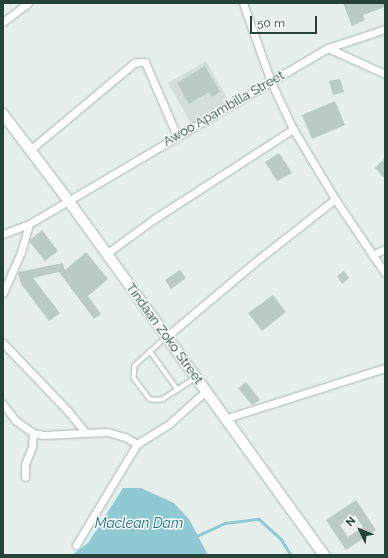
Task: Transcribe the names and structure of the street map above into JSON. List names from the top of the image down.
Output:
{
  "streets": {
    "main road": ["Tindaan Zoko Street"],
    "street": ["Awoo Apambilla Street"]
  },
  "crossings": [
    ["Awoo Apambilla Street", "Tindaan Zoko Street"]
  ],
  "water": ["Maclean Dam"],
  "scale_bar": "50 m",
  "north": "top left"
}
